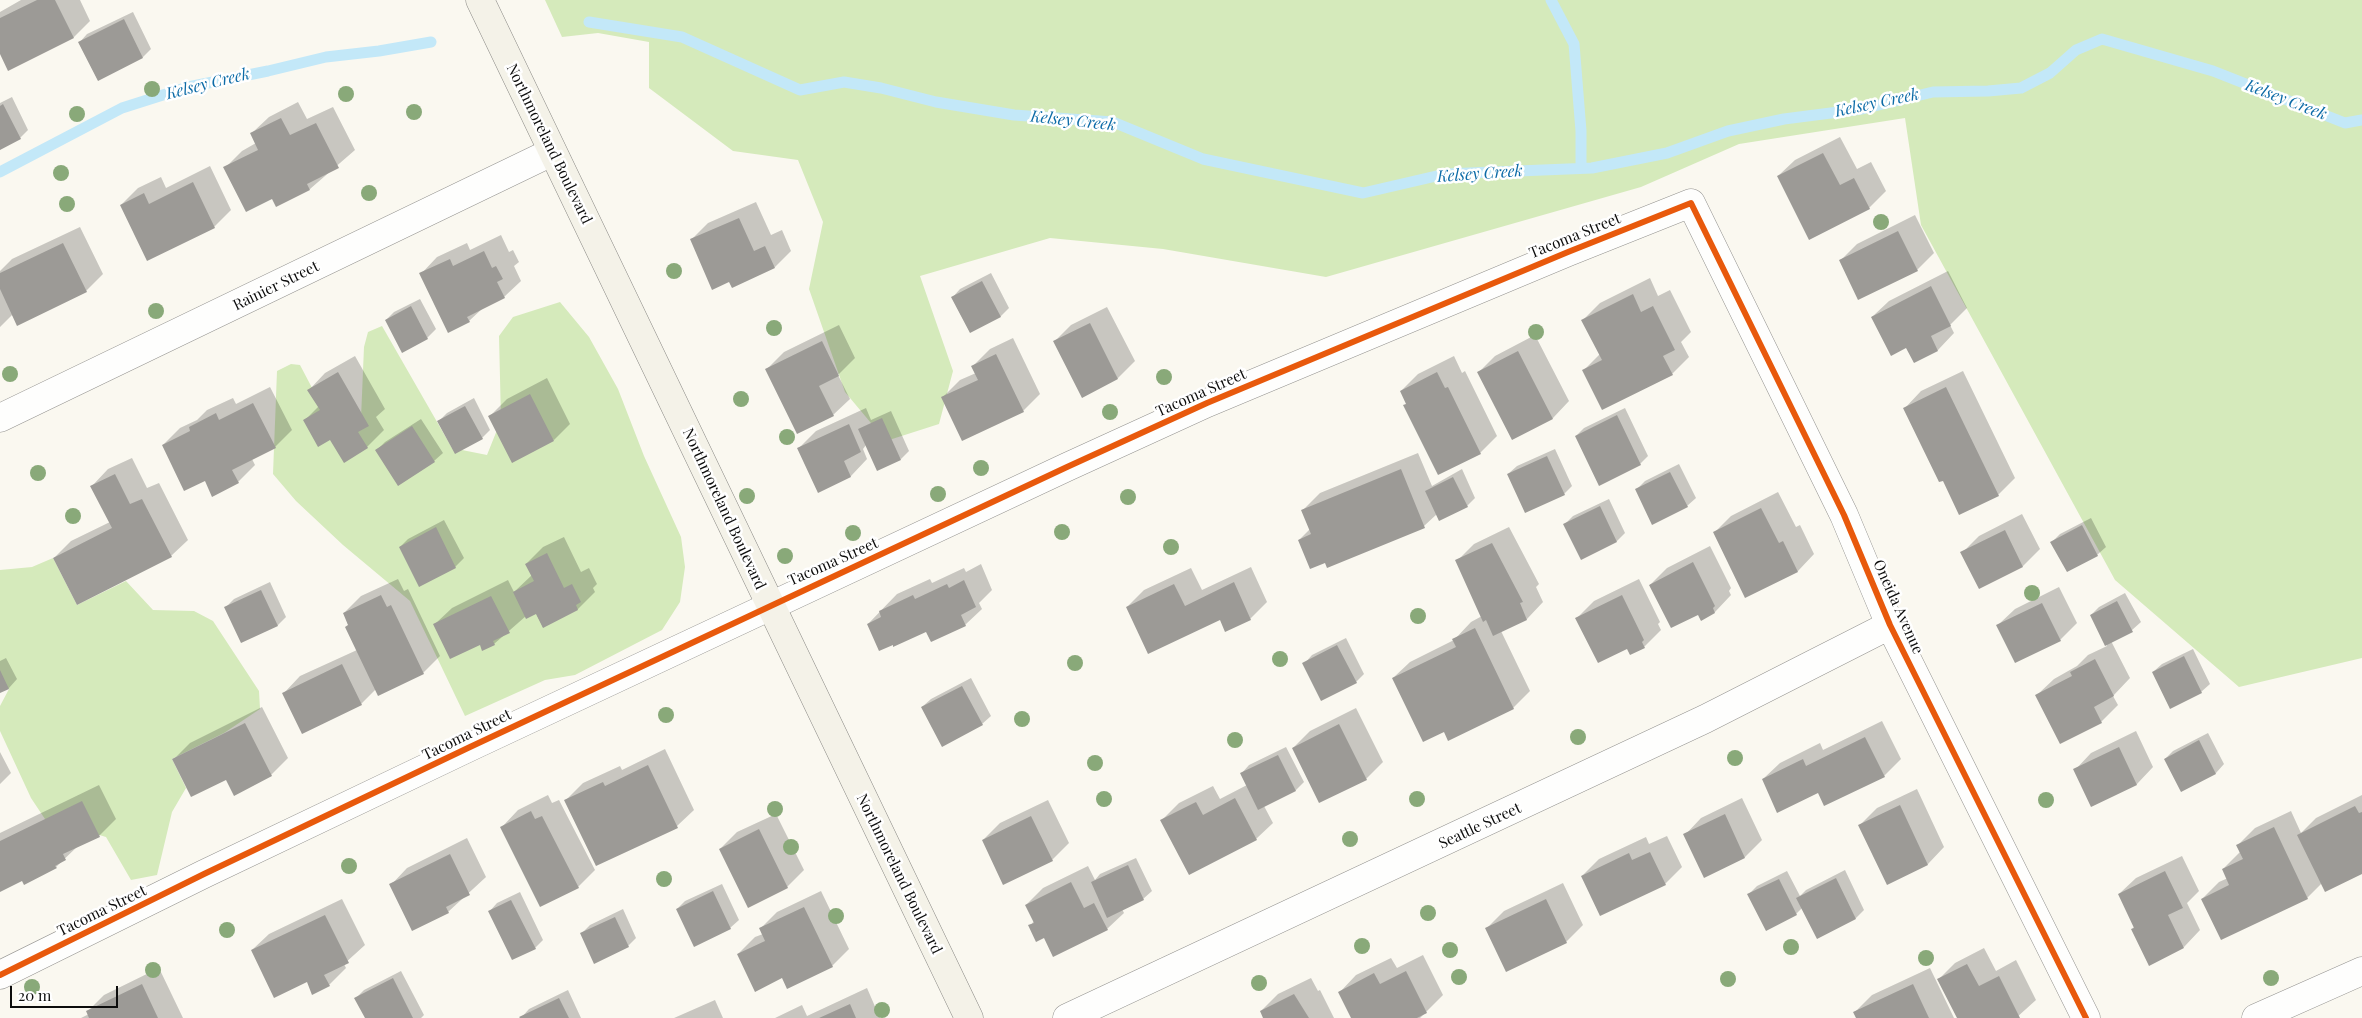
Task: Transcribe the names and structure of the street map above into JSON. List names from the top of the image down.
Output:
{
  "streets": {
    "street": [
      "Northmoreland Boulevard",
      "Tacoma Street",
      "Rainier Street",
      "Oneida Avenue",
      "Seattle Street"
    ]
  },
  "crossings": [
    ["Northmoreland Boulevard", "Tacoma Street"],
    ["Northmoreland Boulevard", "Rainier Street"],
    ["Tacoma Street", "Oneida Avenue"],
    ["Oneida Avenue", "Seattle Street"]
  ],
  "water": ["Kelsey Creek"],
  "scale_bar": "20 m"
}
